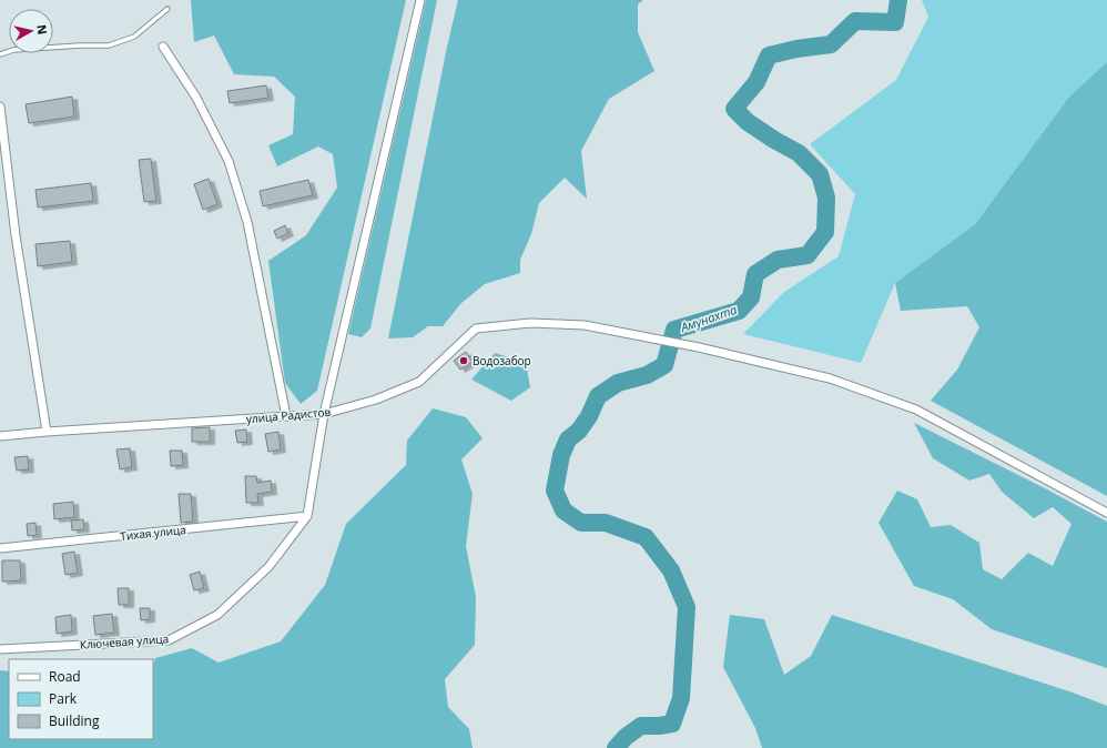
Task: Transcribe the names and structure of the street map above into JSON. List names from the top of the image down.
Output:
{
  "streets": {
    "street": ["улица Радистов", "Тихая улица", "Ключевая улица"]
  },
  "crossings": [
    ["улица Радистов", "Ключевая улица"],
    ["Тихая улица", "Ключевая улица"]
  ],
  "water": ["Амунахта"],
  "places": ["Водозабор"],
  "legend": ["Road", "Park", "Building"],
  "north": "right"
}
